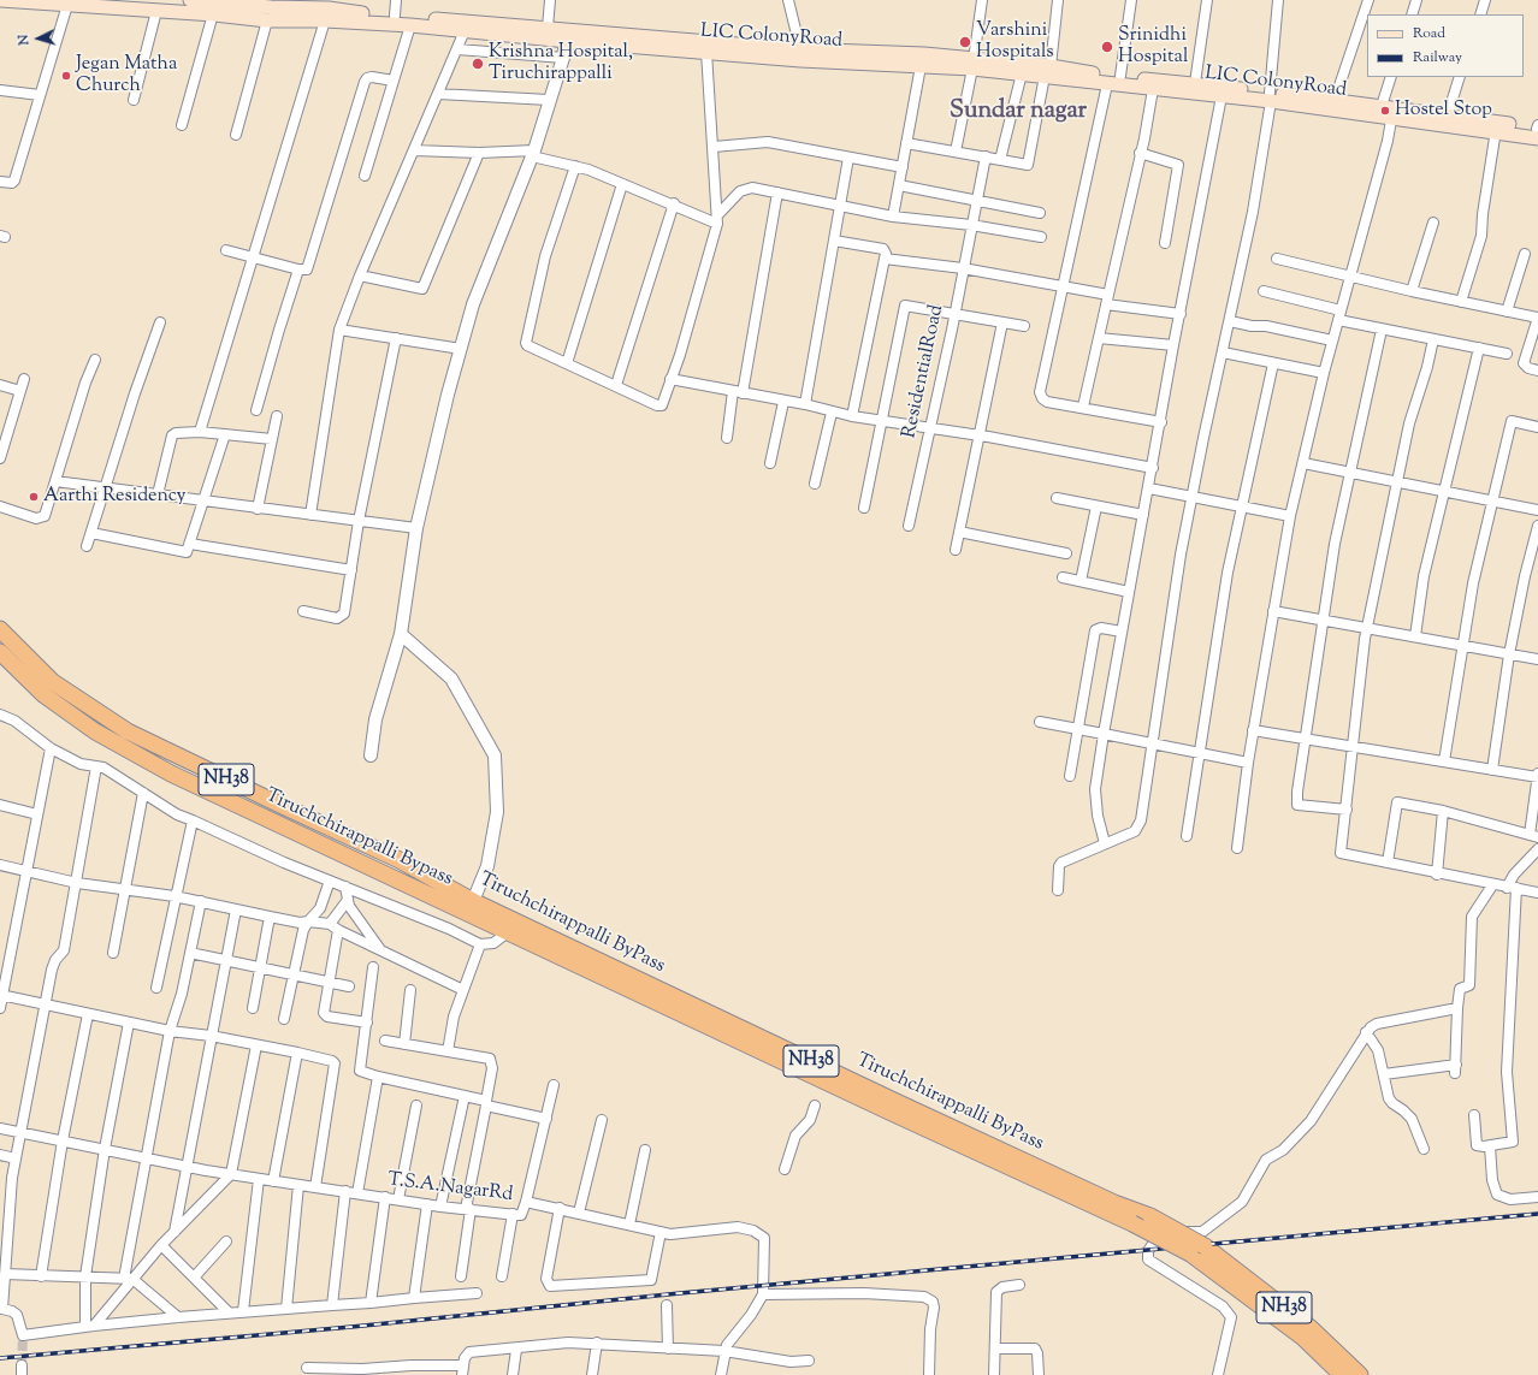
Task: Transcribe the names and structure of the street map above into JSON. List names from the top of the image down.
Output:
{
  "streets": {
    "highway": ["NH38", "Tiruchchirappalli Bypass", "Tiruchchirappalli ByPass"],
    "main road": ["LIC ColonyRoad"],
    "street": ["ResidentialRoad", "T.S.A.NagarRd"]
  },
  "crossings": [
    ["Tiruchchirappalli Bypass", "Tiruchchirappalli ByPass"]
  ],
  "districts": ["Sundar nagar"],
  "places": [
    "Varshini Hospitals",
    "Srinidhi Hospital",
    "Krishna Hospital, Tiruchirappalli",
    "Jegan Matha Church",
    "Hostel Stop",
    "Aarthi Residency"
  ],
  "legend": ["Road", "Railway"],
  "north": "left"
}
